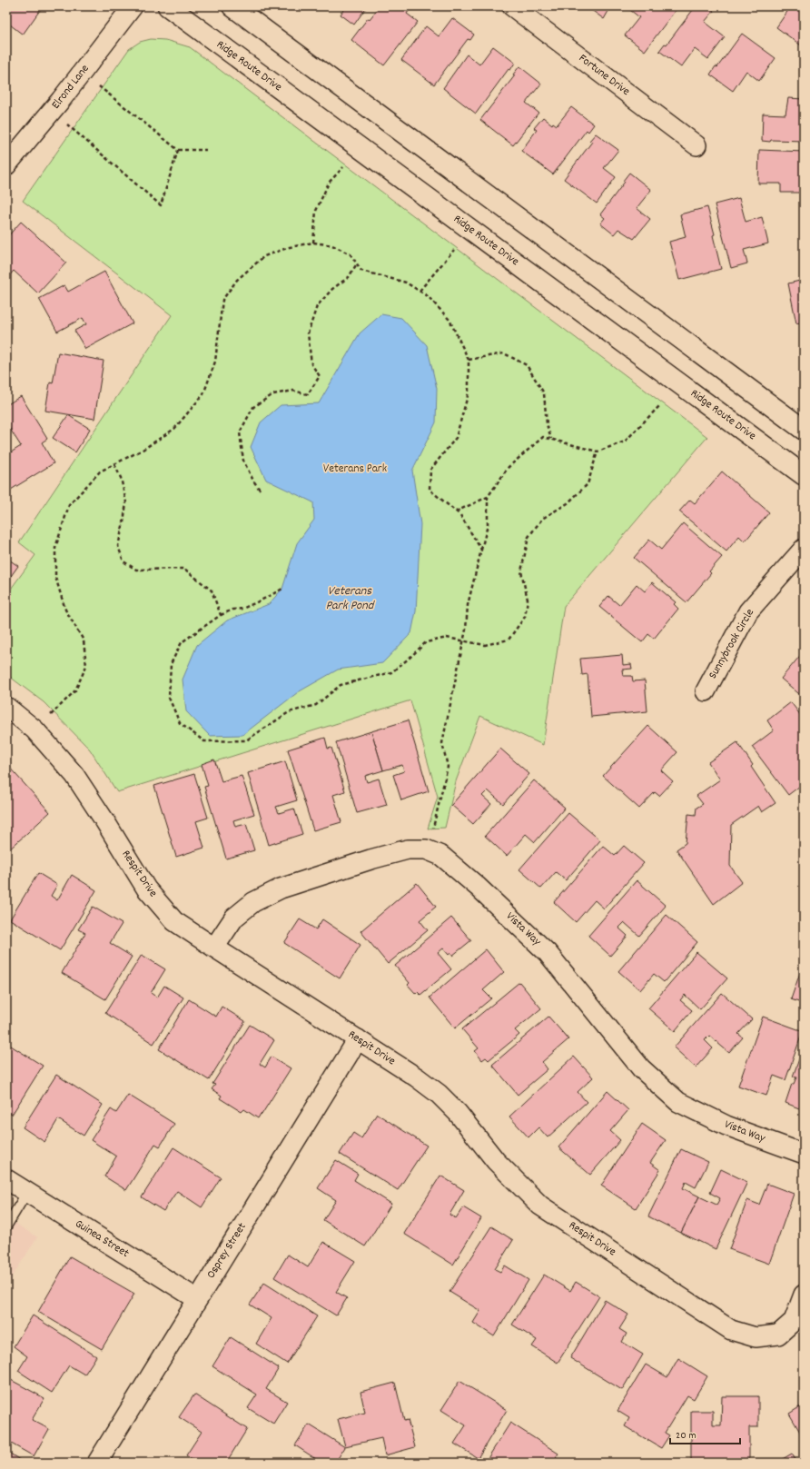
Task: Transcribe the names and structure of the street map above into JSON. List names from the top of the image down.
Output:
{
  "streets": {
    "main road": ["Ridge Route Drive"],
    "street": [
      "Fortune Drive",
      "Elrond Lane",
      "Sunnybrook Circle",
      "Respit Drive",
      "Vista Way",
      "Guinea Street",
      "Osprey Street"
    ]
  },
  "crossings": [
    ["Respit Drive", "Vista Way"],
    ["Respit Drive", "Osprey Street"],
    ["Guinea Street", "Osprey Street"]
  ],
  "water": ["Veterans Park Pond"],
  "parks": ["Veterans Park"],
  "scale_bar": "20 m"
}
